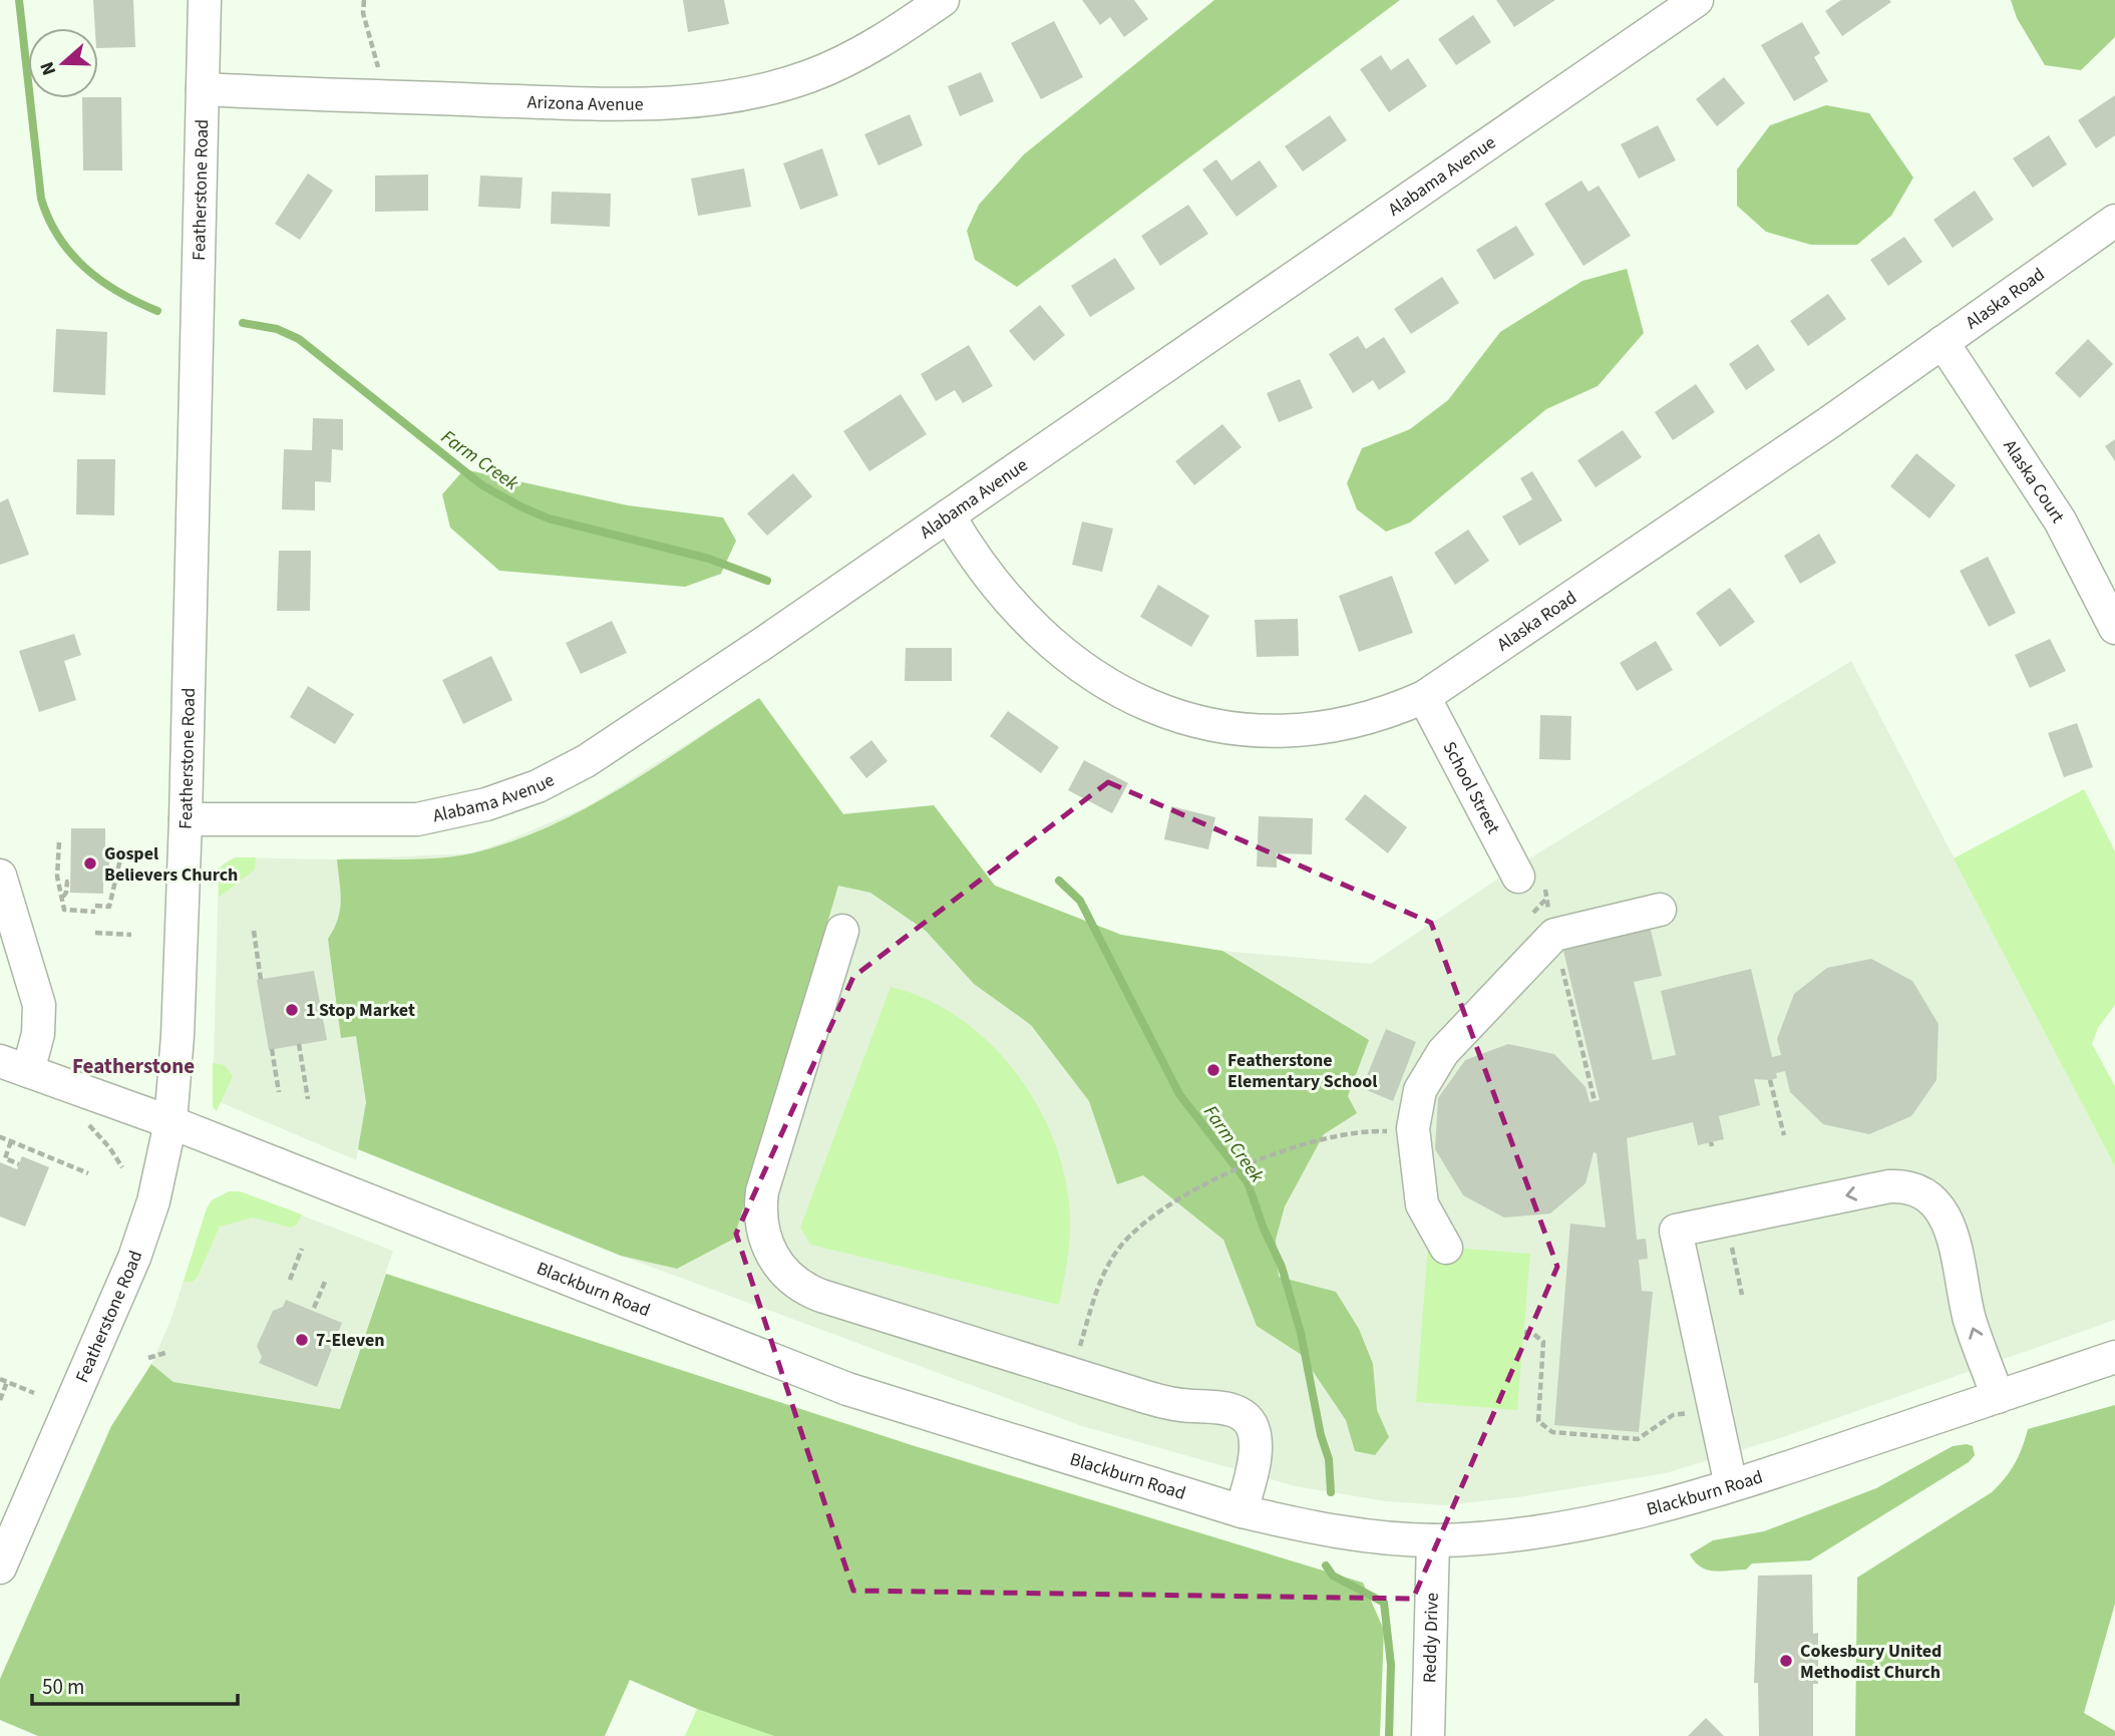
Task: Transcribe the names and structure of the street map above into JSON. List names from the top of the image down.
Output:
{
  "streets": {
    "street": [
      "Arizona Avenue",
      "Alabama Avenue",
      "Featherstone Road",
      "Alaska Road",
      "Alaska Court",
      "School Street",
      "Blackburn Road",
      "Reddy Drive"
    ]
  },
  "crossings": [
    ["Arizona Avenue", "Featherstone Road"],
    ["Alabama Avenue", "Featherstone Road"],
    ["Alabama Avenue", "Alaska Road"],
    ["Featherstone Road", "Blackburn Road"],
    ["Alaska Road", "Alaska Court"],
    ["Alaska Road", "School Street"],
    ["Blackburn Road", "Reddy Drive"]
  ],
  "districts": ["Featherstone"],
  "water": ["Farm Creek"],
  "places": [
    "Gospel Believers Church",
    "1 Stop Market",
    "Featherstone Elementary School",
    "7-Eleven",
    "Cokesbury United Methodist Church"
  ],
  "scale_bar": "50 m",
  "north": "left"
}
